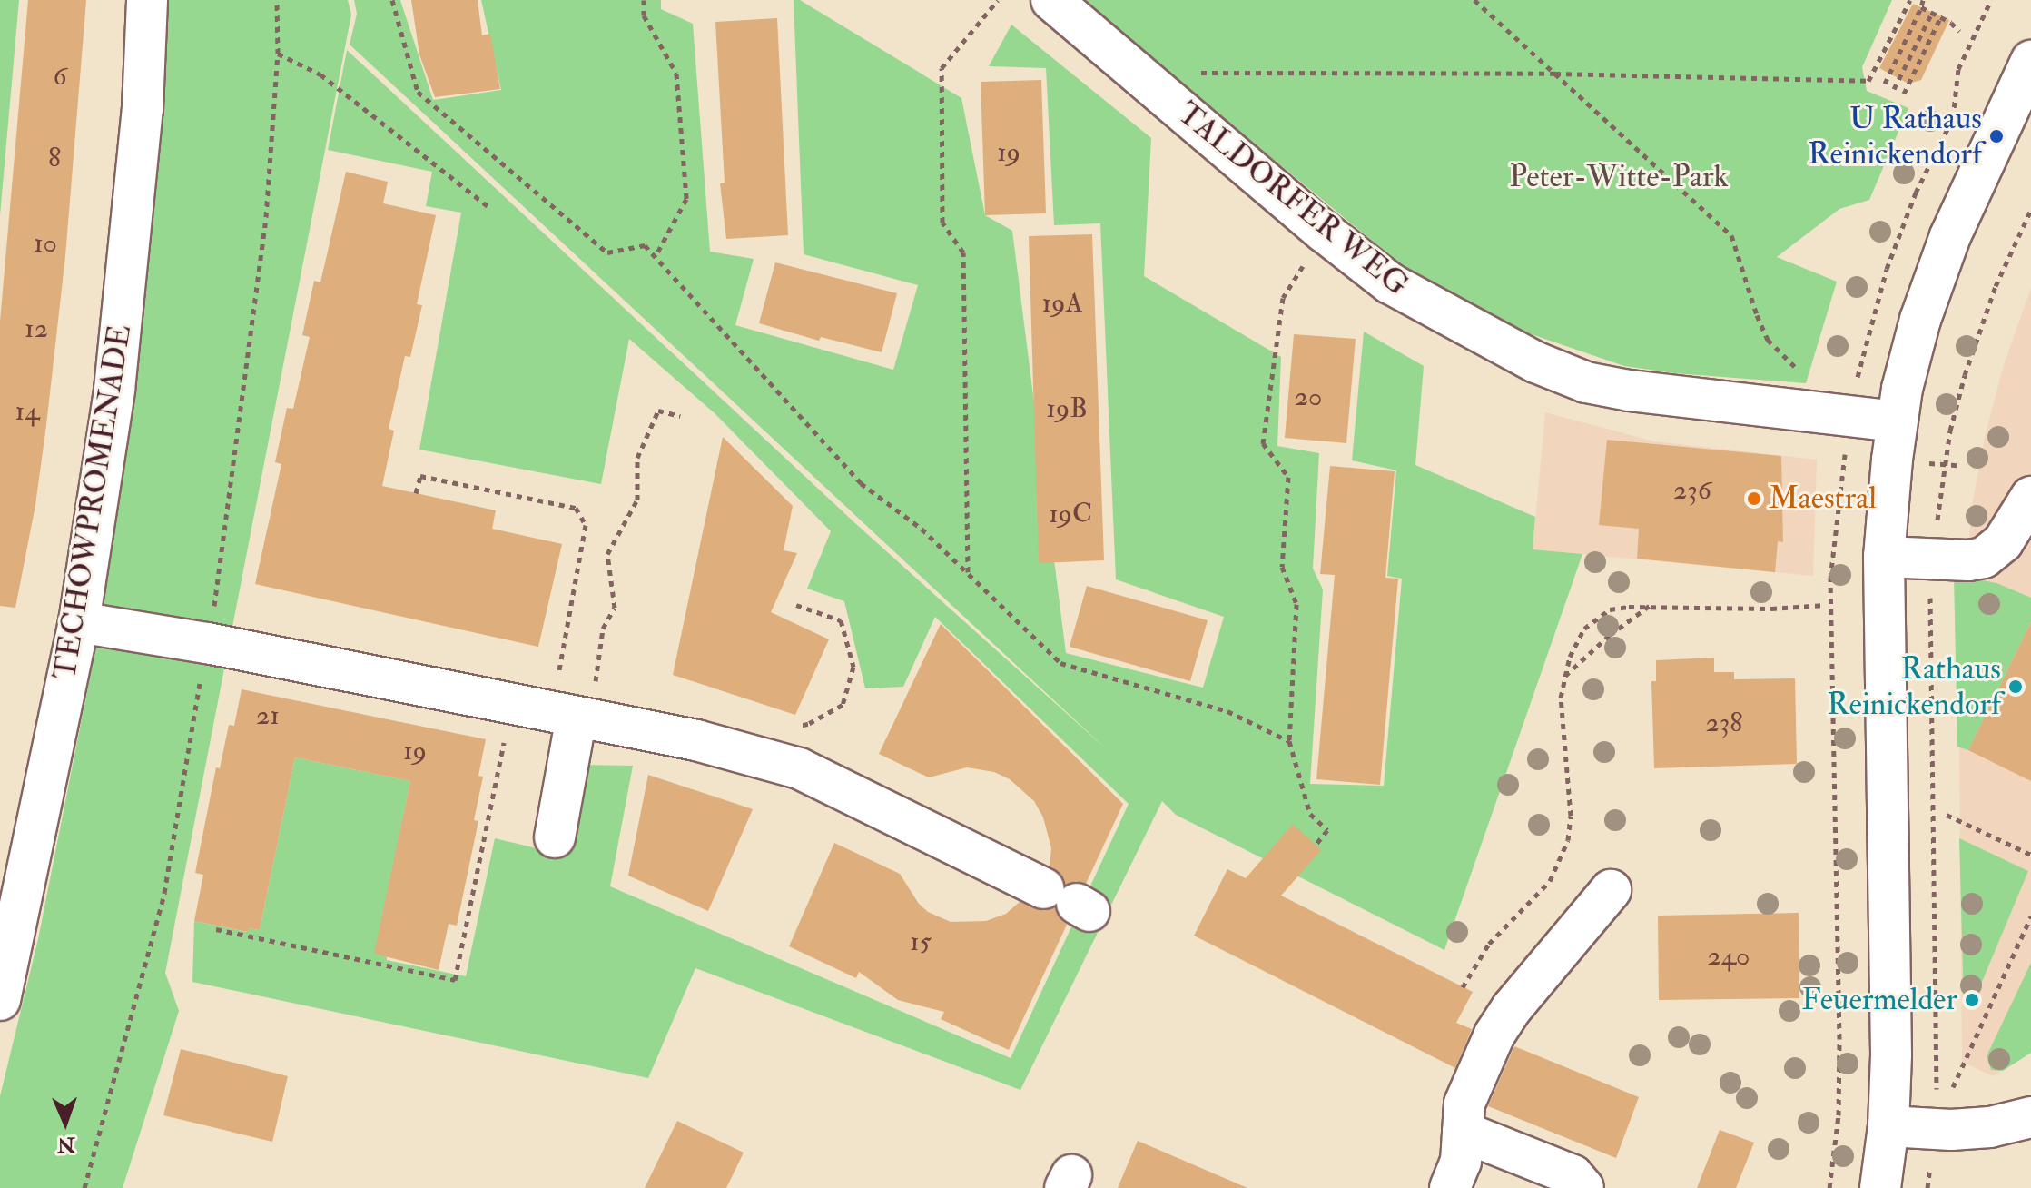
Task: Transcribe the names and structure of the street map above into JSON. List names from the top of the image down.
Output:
{
  "streets": {
    "street": ["TALDORFER WEG", "TECHOWPROMENADE"]
  },
  "parks": ["Peter-Witte-Park"],
  "places": [
    "U Rathaus Reinickendorf",
    "Maestral",
    "Rathaus Reinickendorf",
    "Feuermelder"
  ],
  "house_numbers": [
    "6",
    "19",
    "8",
    "10",
    "19A",
    "12",
    "20",
    "19B",
    "14",
    "236",
    "19C",
    "21",
    "238",
    "19",
    "15",
    "240"
  ],
  "north": "bottom"
}
